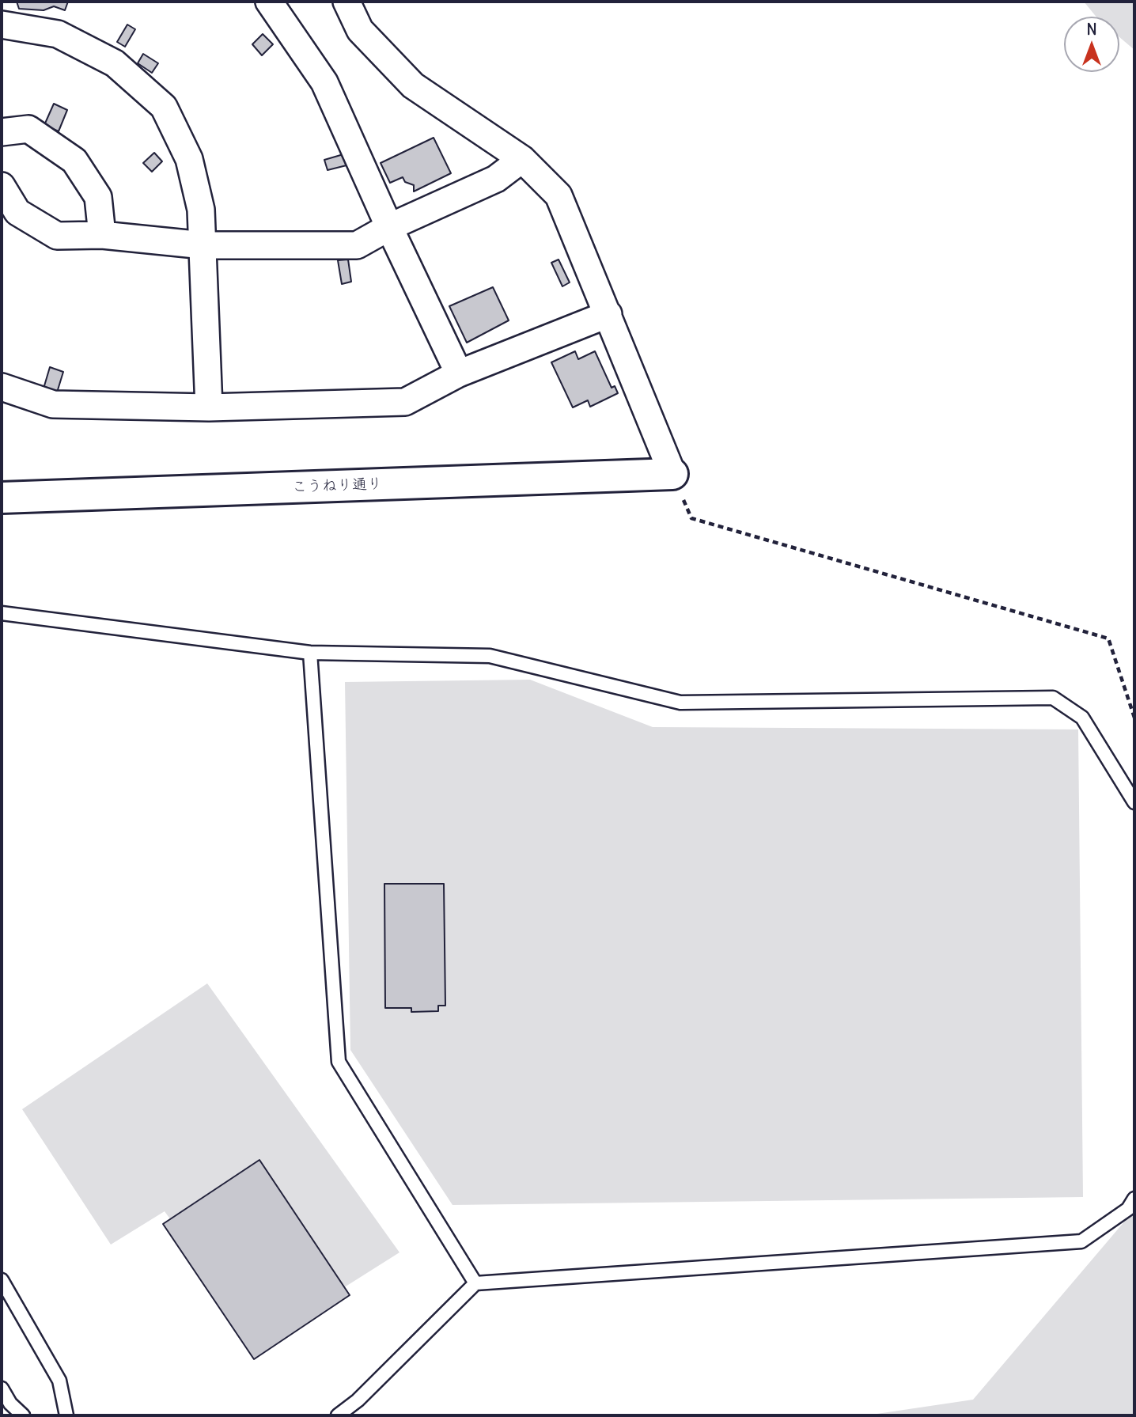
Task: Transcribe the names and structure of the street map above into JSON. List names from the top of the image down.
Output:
{
  "streets": {
    "street": ["こうねり通り"]
  },
  "north": "top"
}
